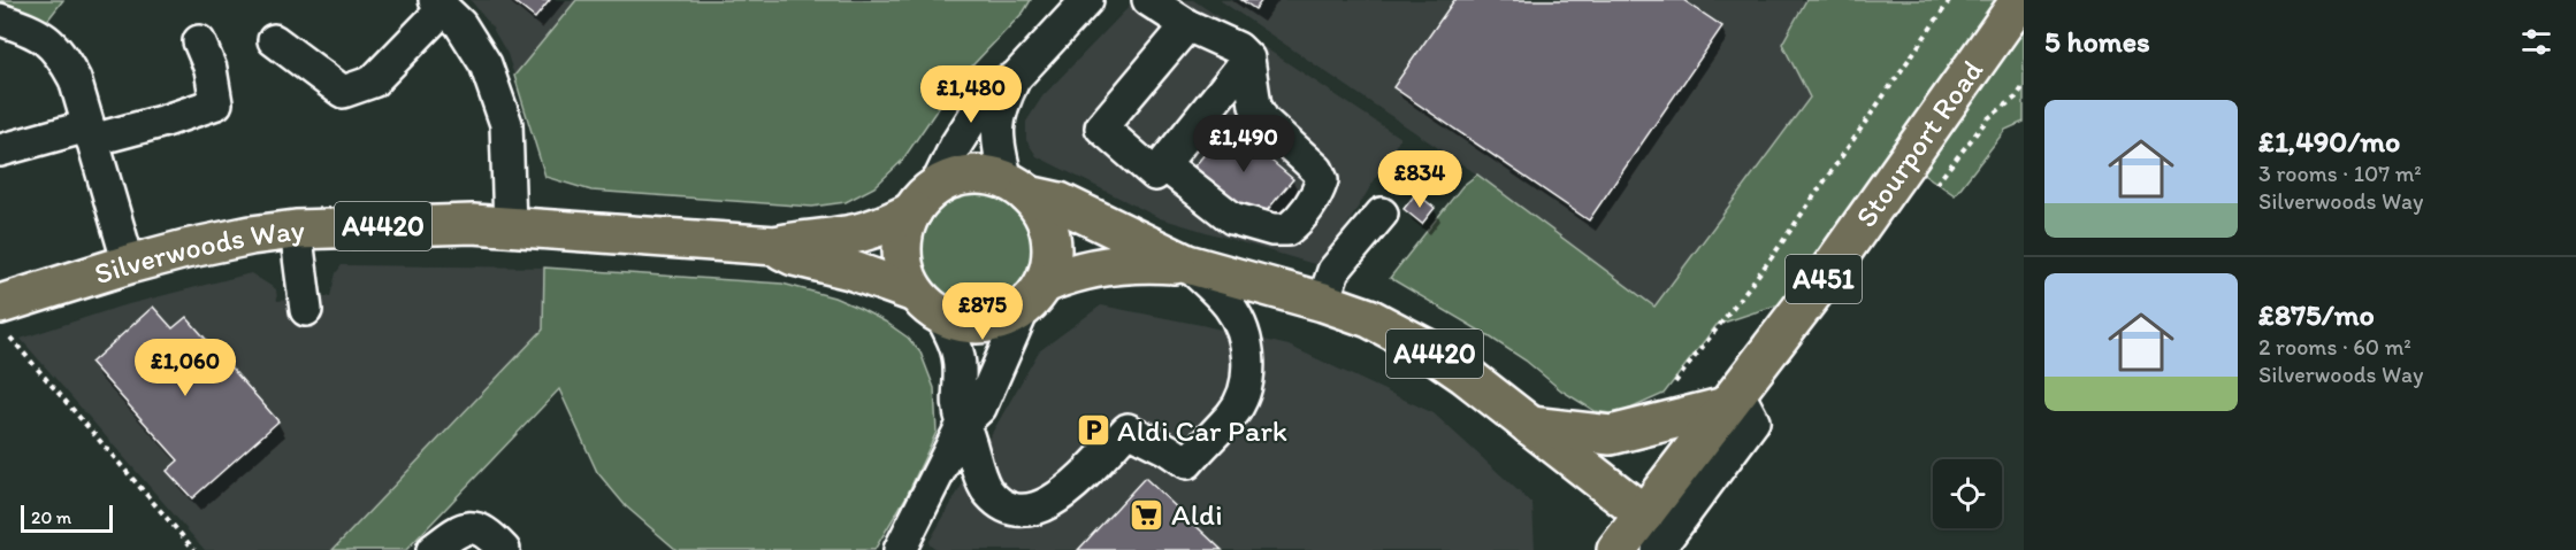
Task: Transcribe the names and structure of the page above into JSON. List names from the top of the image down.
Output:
{
  "streets": {
    "main road": [
      "Stourport Road",
      "A4420",
      "Silverwoods Way",
      "A451"
    ]
  },
  "crossings": [
    ["Stourport Road", "A4420"],
    ["A4420", "Silverwoods Way"]
  ],
  "places": {
    "parking": ["Aldi Car Park"],
    "supermarket": ["Aldi"]
  },
  "scale_bar": "20 m",
  "page": {
    "heading": "5 homes",
    "price": [
      "£1,480",
      "£1,490",
      "£834",
      "£875",
      "£1,060"
    ],
    "list": [
      {
        "name": "£1,490/mo",
        "note": "3 rooms · 107 m² · Silverwoods Way"
      },
      {
        "name": "£875/mo",
        "note": "2 rooms · 60 m² · Silverwoods Way"
      }
    ],
    "scale": "20 m"
  }
}
